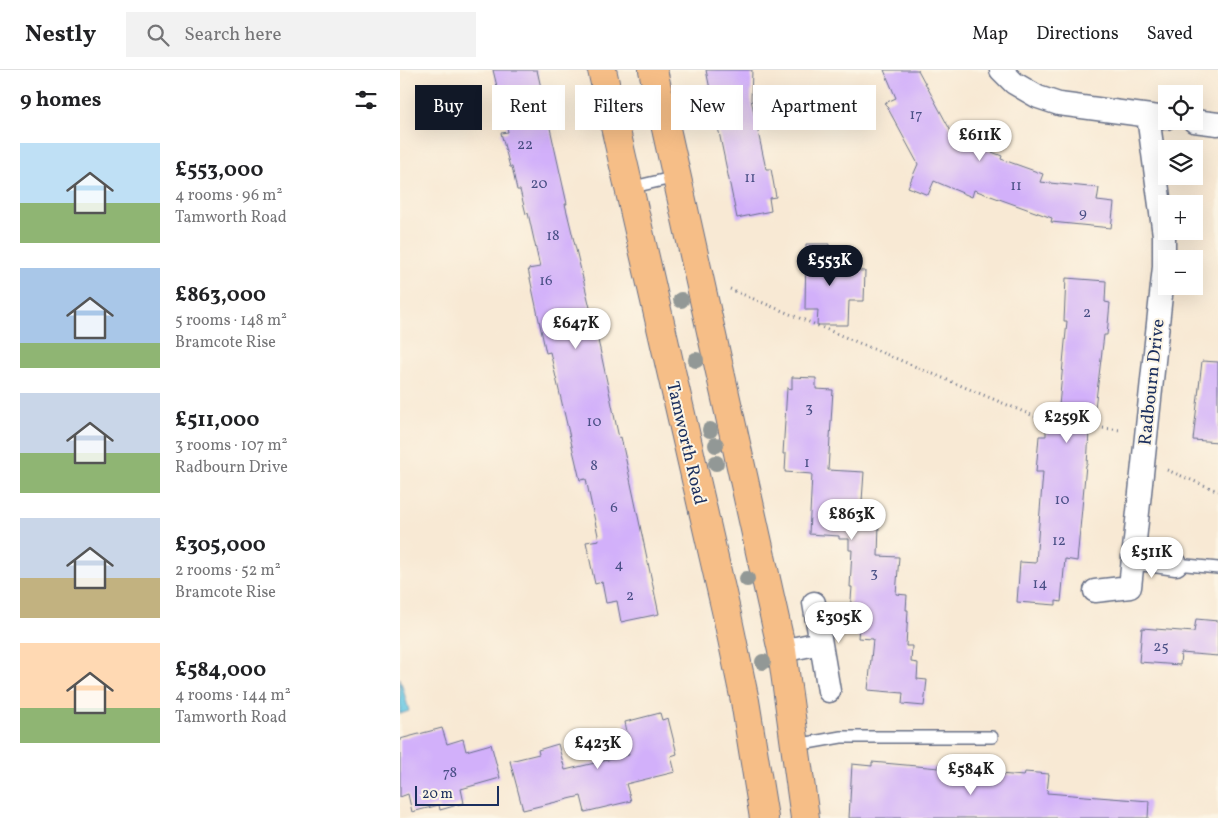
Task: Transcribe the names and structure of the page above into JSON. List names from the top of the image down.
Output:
{
  "streets": {
    "main road": ["Tamworth Road"],
    "street": ["Radbourn Drive"]
  },
  "house_numbers": [
    "17",
    "22",
    "11",
    "20",
    "11",
    "9",
    "18",
    "16",
    "2",
    "3",
    "10",
    "1",
    "8",
    "10",
    "6",
    "12",
    "4",
    "3",
    "14",
    "2",
    "25",
    "78"
  ],
  "scale_bar": "20 m",
  "page": {
    "header": "Nestly",
    "search": "Search here",
    "nav": ["Map", "Directions", "Saved"],
    "heading": "9 homes",
    "map_buttons": ["+", "−"],
    "chip": [
      "Buy",
      "Rent",
      "Filters",
      "New",
      "Apartment"
    ],
    "price": [
      "£611K",
      "£553K",
      "£647K",
      "£259K",
      "£863K",
      "£511K",
      "£305K",
      "£423K",
      "£584K"
    ],
    "list": [
      {
        "name": "£553,000",
        "note": "4 rooms · 96 m² · Tamworth Road"
      },
      {
        "name": "£863,000",
        "note": "5 rooms · 148 m² · Bramcote Rise"
      },
      {
        "name": "£511,000",
        "note": "3 rooms · 107 m² · Radbourn Drive"
      },
      {
        "name": "£305,000",
        "note": "2 rooms · 52 m² · Bramcote Rise"
      },
      {
        "name": "£584,000",
        "note": "4 rooms · 144 m² · Tamworth Road"
      }
    ],
    "scale": "20 m"
  }
}
